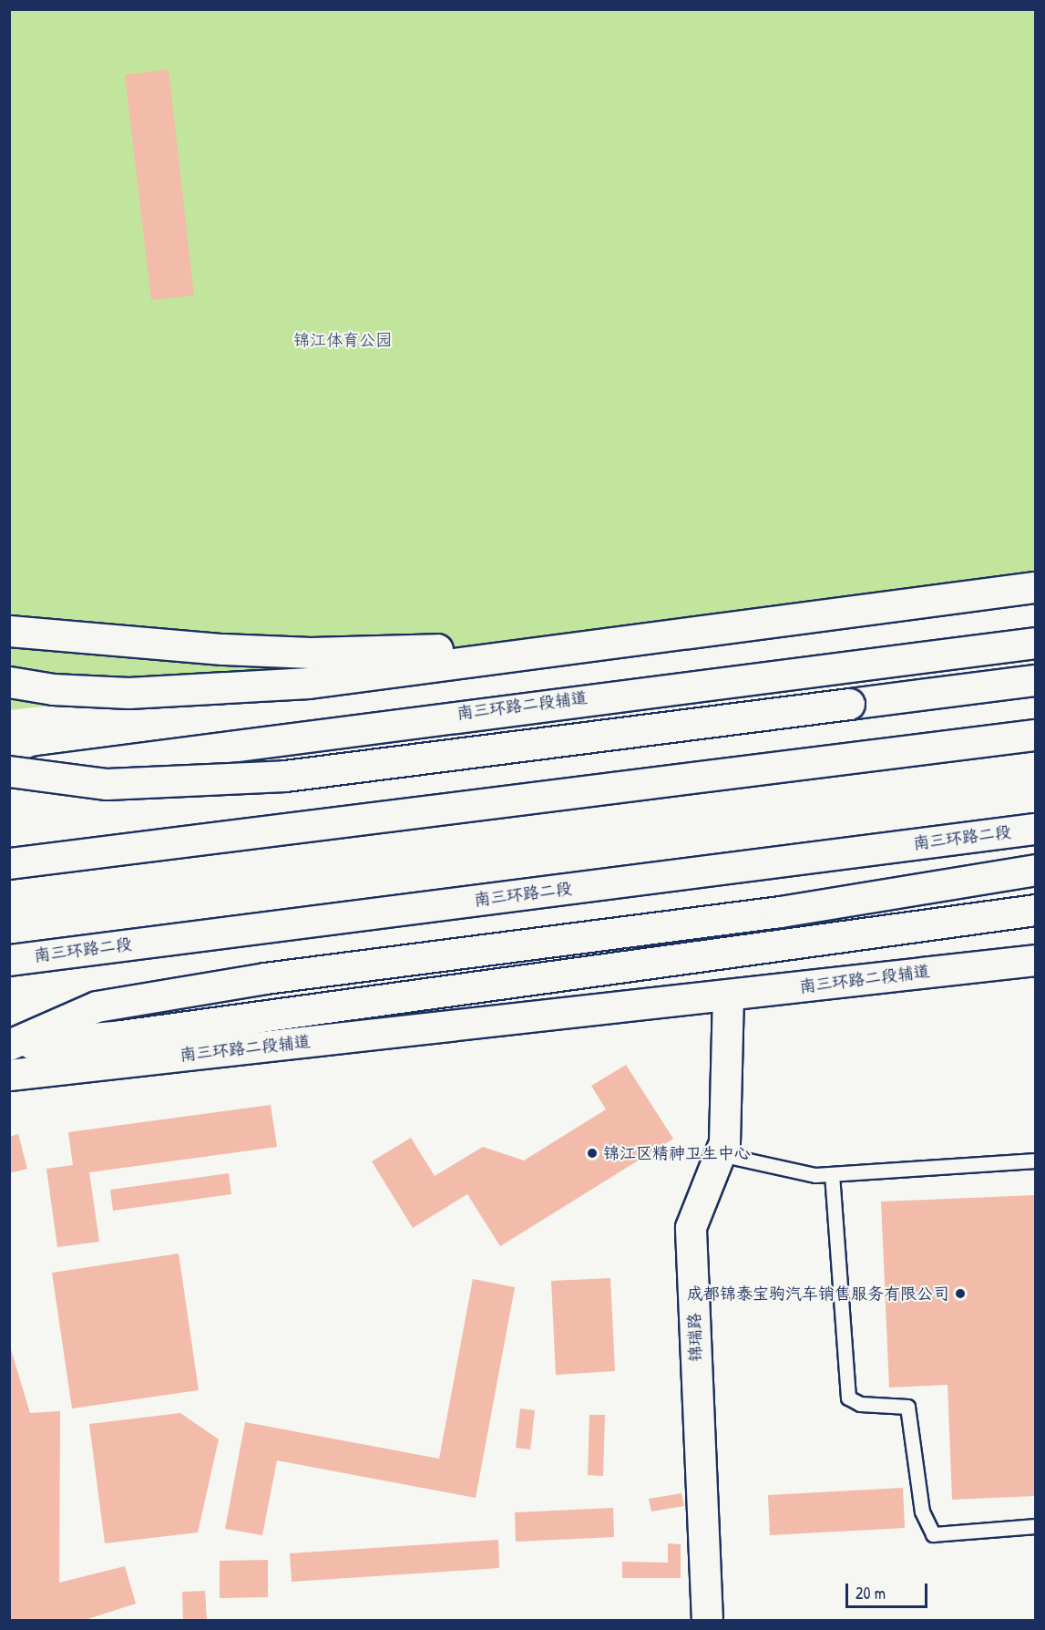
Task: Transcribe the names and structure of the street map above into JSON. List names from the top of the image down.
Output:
{
  "streets": {
    "main road": ["南三环路二段辅道", "南三环路二段", "锦瑞路"]
  },
  "crossings": [
    ["南三环路二段辅道", "锦瑞路"]
  ],
  "parks": ["锦江体育公园"],
  "places": ["锦江区精神卫生中心", "成都锦泰宝驹汽车销售服务有限公司"],
  "scale_bar": "20 m"
}
